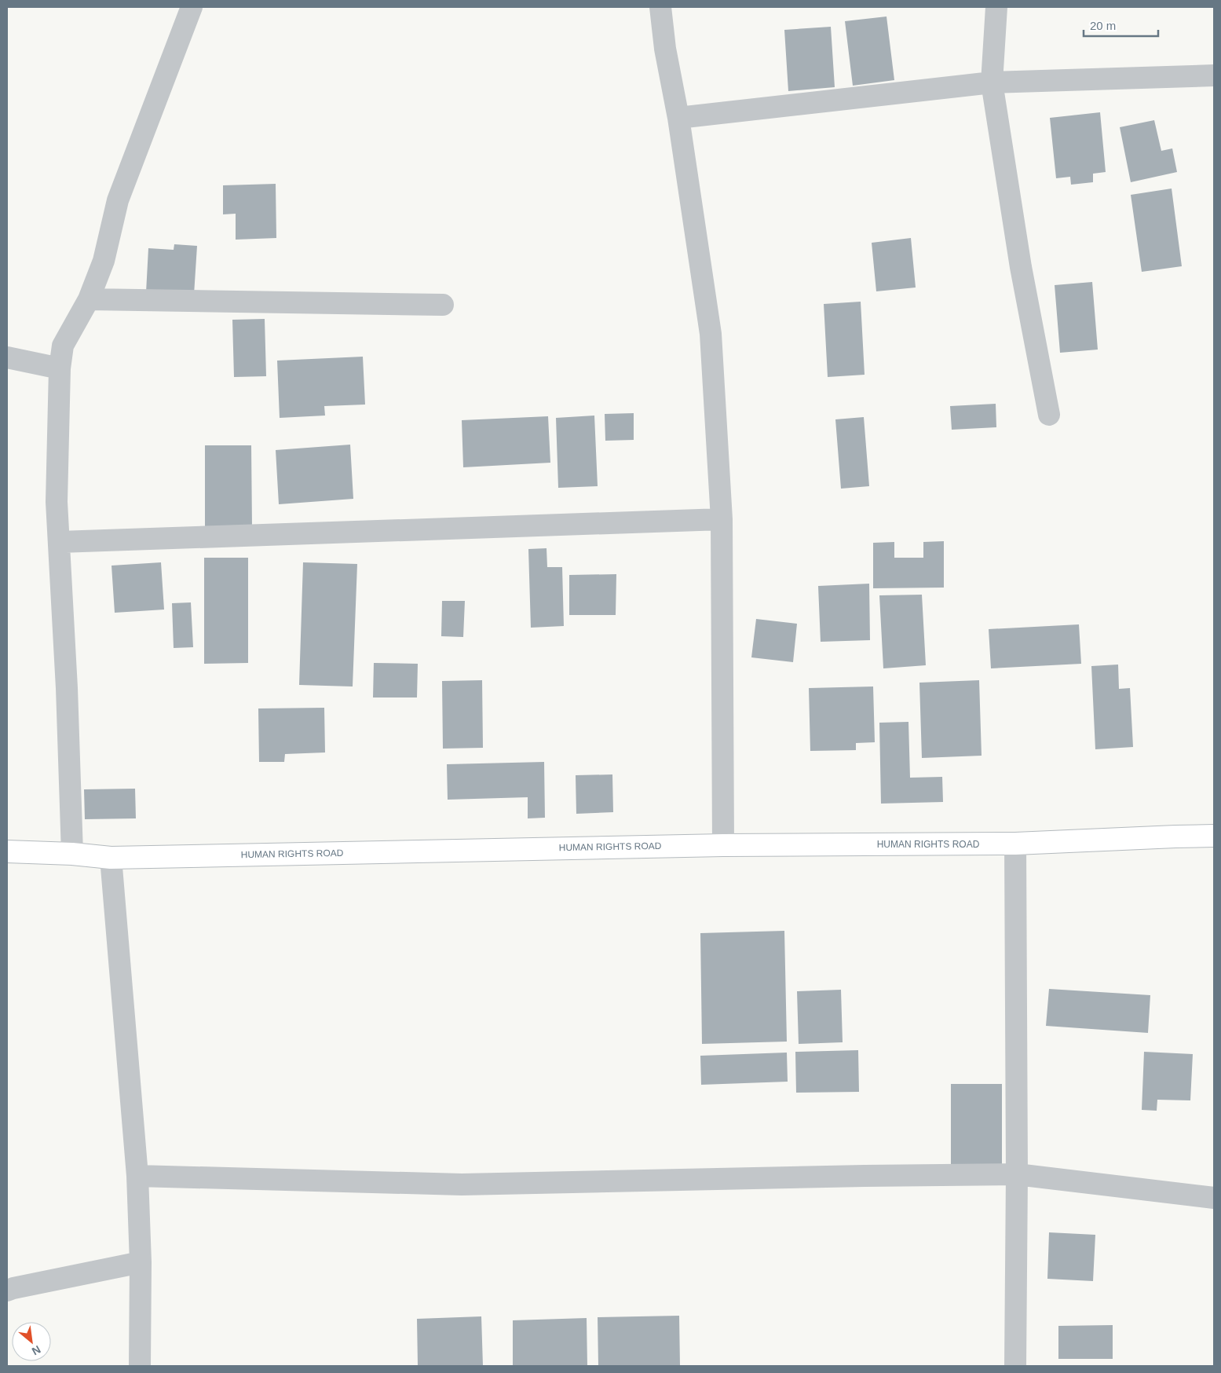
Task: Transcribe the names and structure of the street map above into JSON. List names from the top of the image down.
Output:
{
  "streets": {
    "street": ["HUMAN RIGHTS ROAD"]
  },
  "scale_bar": "20 m",
  "north": "bottom right"
}
